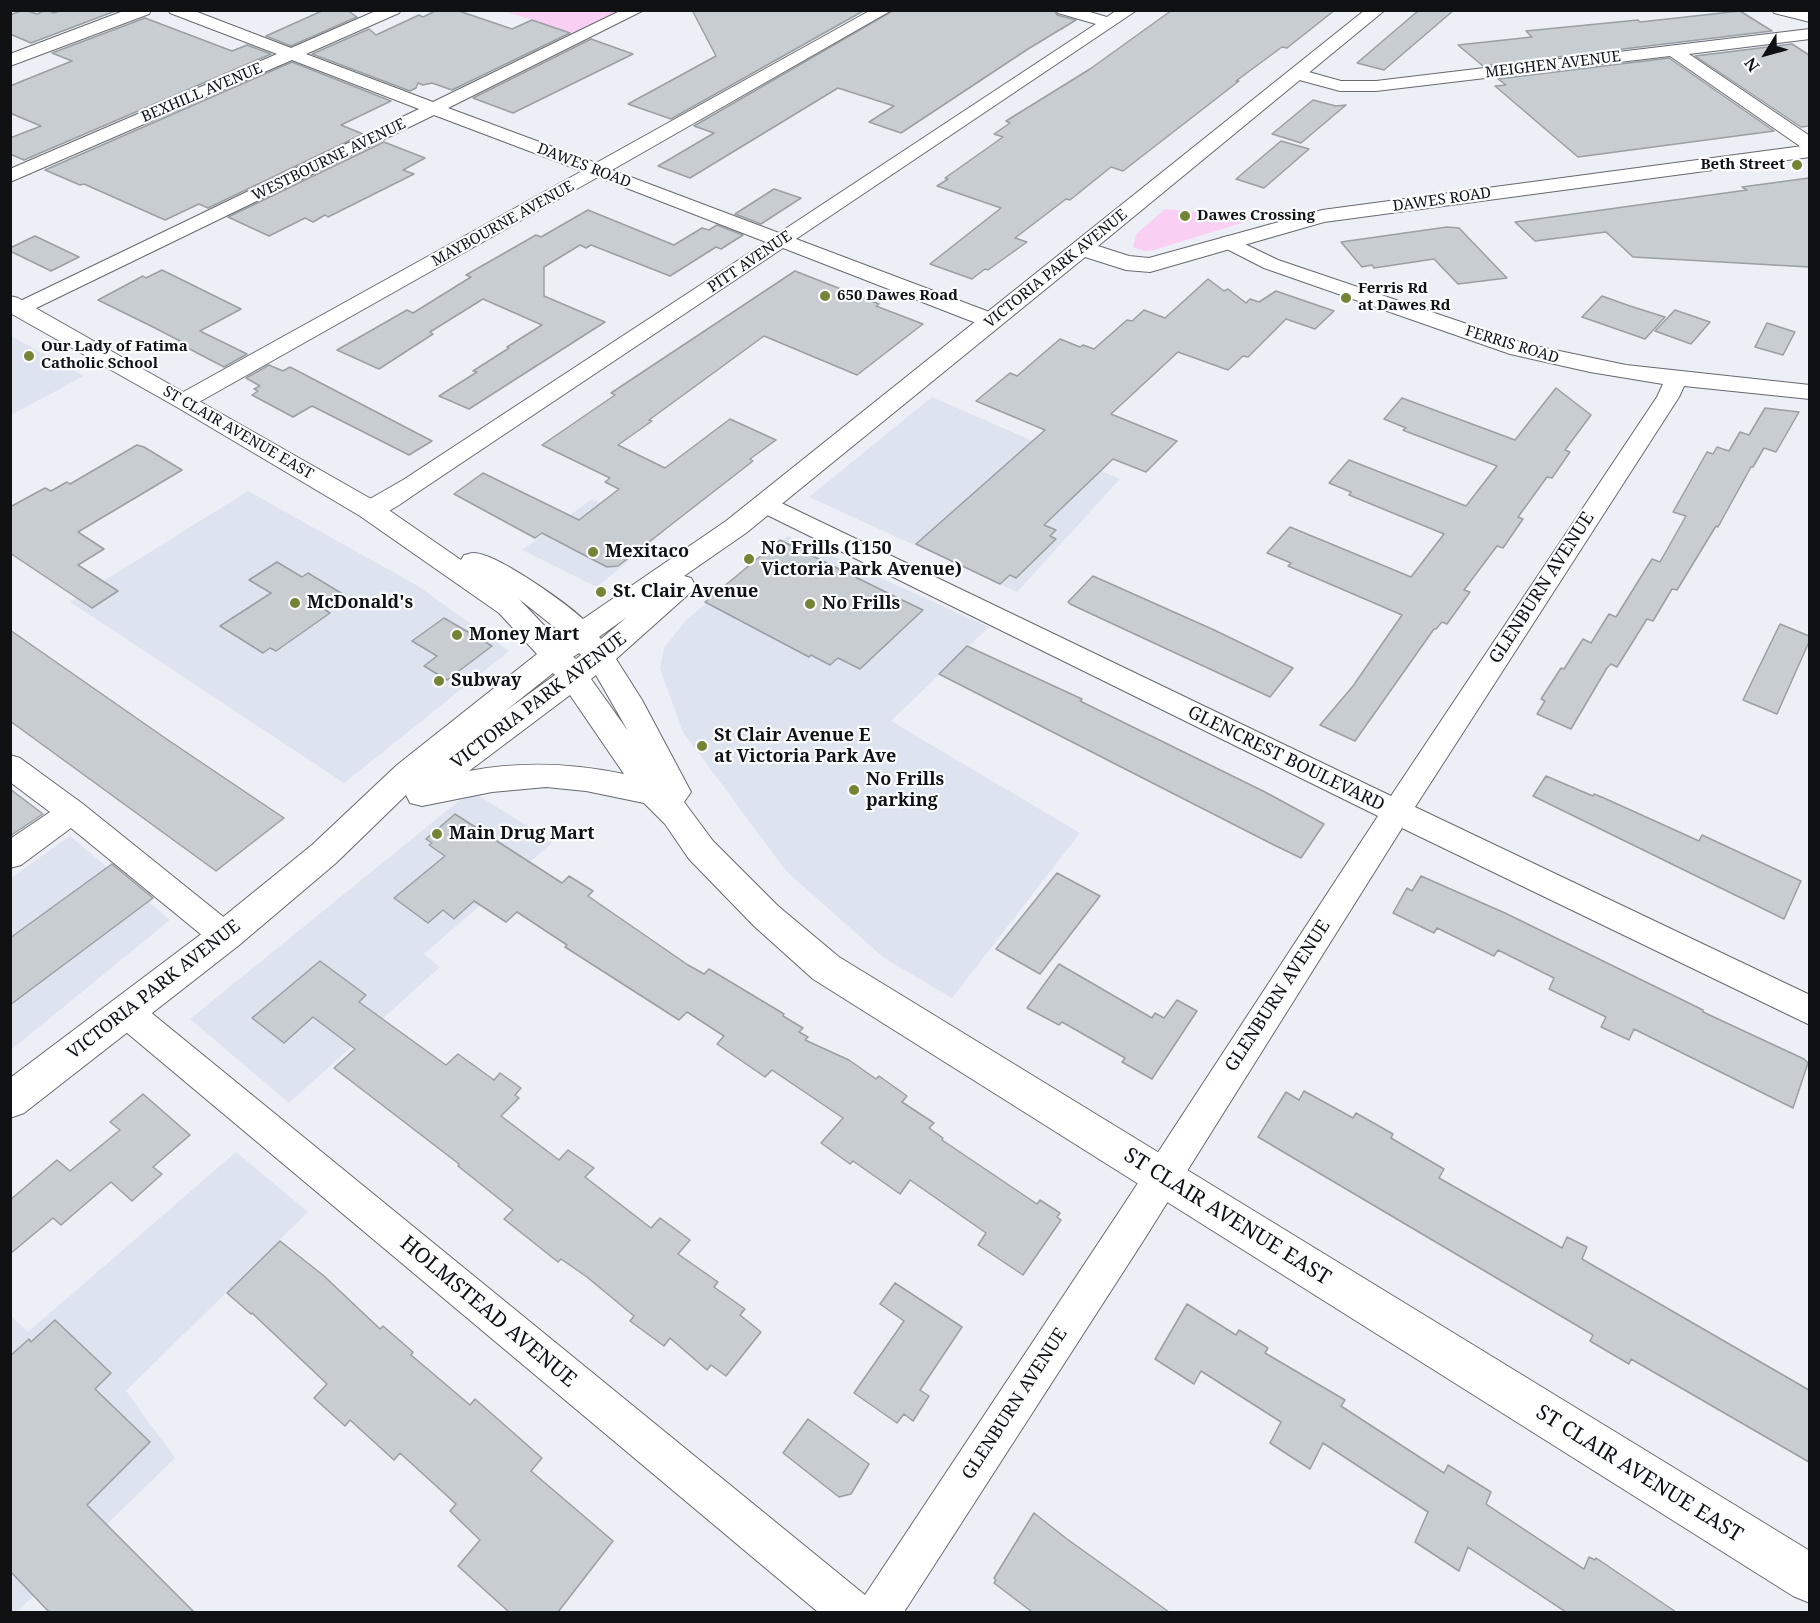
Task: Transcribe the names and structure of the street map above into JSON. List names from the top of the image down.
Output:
{
  "streets": {
    "main road": ["DAWES ROAD", "VICTORIA PARK AVENUE", "ST CLAIR AVENUE EAST"],
    "street": [
      "MEIGHEN AVENUE",
      "BEXHILL AVENUE",
      "WESTBOURNE AVENUE",
      "MAYBOURNE AVENUE",
      "PITT AVENUE",
      "FERRIS ROAD",
      "GLENBURN AVENUE",
      "GLENCREST BOULEVARD",
      "HOLMSTEAD AVENUE"
    ]
  },
  "crossings": [
    ["MEIGHEN AVENUE", "VICTORIA PARK AVENUE"],
    ["BEXHILL AVENUE", "DAWES ROAD"],
    ["WESTBOURNE AVENUE", "DAWES ROAD"],
    ["WESTBOURNE AVENUE", "ST CLAIR AVENUE EAST"],
    ["DAWES ROAD", "MAYBOURNE AVENUE"],
    ["DAWES ROAD", "PITT AVENUE"],
    ["DAWES ROAD", "VICTORIA PARK AVENUE"],
    ["DAWES ROAD", "FERRIS ROAD"],
    ["MAYBOURNE AVENUE", "ST CLAIR AVENUE EAST"],
    ["PITT AVENUE", "ST CLAIR AVENUE EAST"],
    ["VICTORIA PARK AVENUE", "ST CLAIR AVENUE EAST"],
    ["VICTORIA PARK AVENUE", "GLENCREST BOULEVARD"],
    ["VICTORIA PARK AVENUE", "HOLMSTEAD AVENUE"],
    ["FERRIS ROAD", "GLENBURN AVENUE"],
    ["ST CLAIR AVENUE EAST", "GLENBURN AVENUE"],
    ["GLENBURN AVENUE", "GLENCREST BOULEVARD"]
  ],
  "places": [
    "Beth Street",
    "Dawes Crossing",
    "650 Dawes Road",
    "Ferris Rd at Dawes Rd",
    "Our Lady of Fatima Catholic School",
    "Mexitaco",
    "No Frills (1150 Victoria Park Avenue)",
    "St. Clair Avenue",
    "McDonald's",
    "No Frills",
    "Money Mart",
    "Subway",
    "St Clair Avenue E at Victoria Park Ave",
    "No Frills parking",
    "Main Drug Mart"
  ],
  "north": "bottom left"
}
